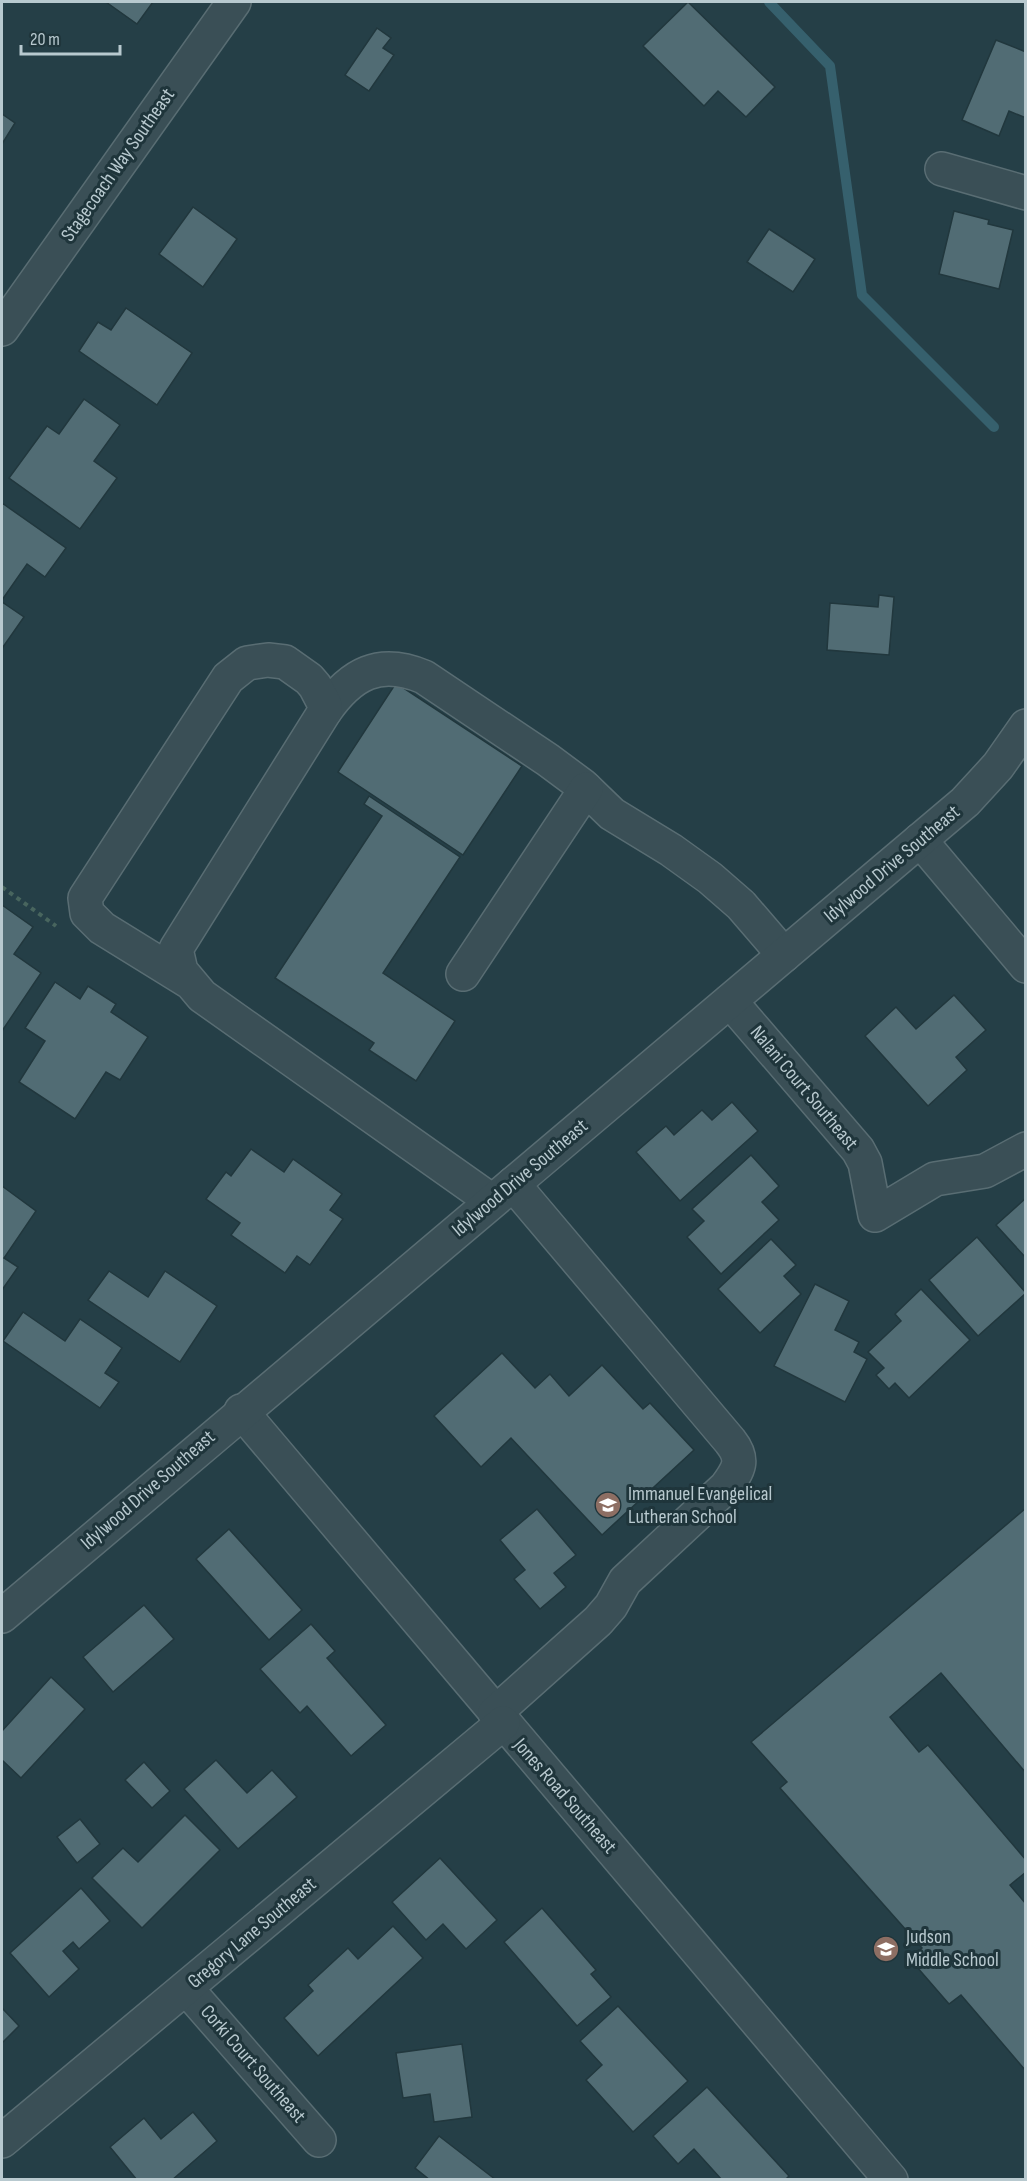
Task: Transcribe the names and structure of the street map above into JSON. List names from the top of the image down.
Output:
{
  "streets": {
    "street": [
      "Stagecoach Way Southeast",
      "Idylwood Drive Southeast",
      "Nalani Court Southeast",
      "Jones Road Southeast",
      "Gregory Lane Southeast",
      "Corki Court Southeast"
    ]
  },
  "crossings": [
    ["Idylwood Drive Southeast", "Nalani Court Southeast"],
    ["Idylwood Drive Southeast", "Jones Road Southeast"],
    ["Idylwood Drive Southeast", "Gregory Lane Southeast"],
    ["Jones Road Southeast", "Gregory Lane Southeast"],
    ["Gregory Lane Southeast", "Corki Court Southeast"]
  ],
  "places": {
    "school or university": ["Immanuel Evangelical Lutheran School", "Judson Middle School"]
  },
  "scale_bar": "20 m"
}
